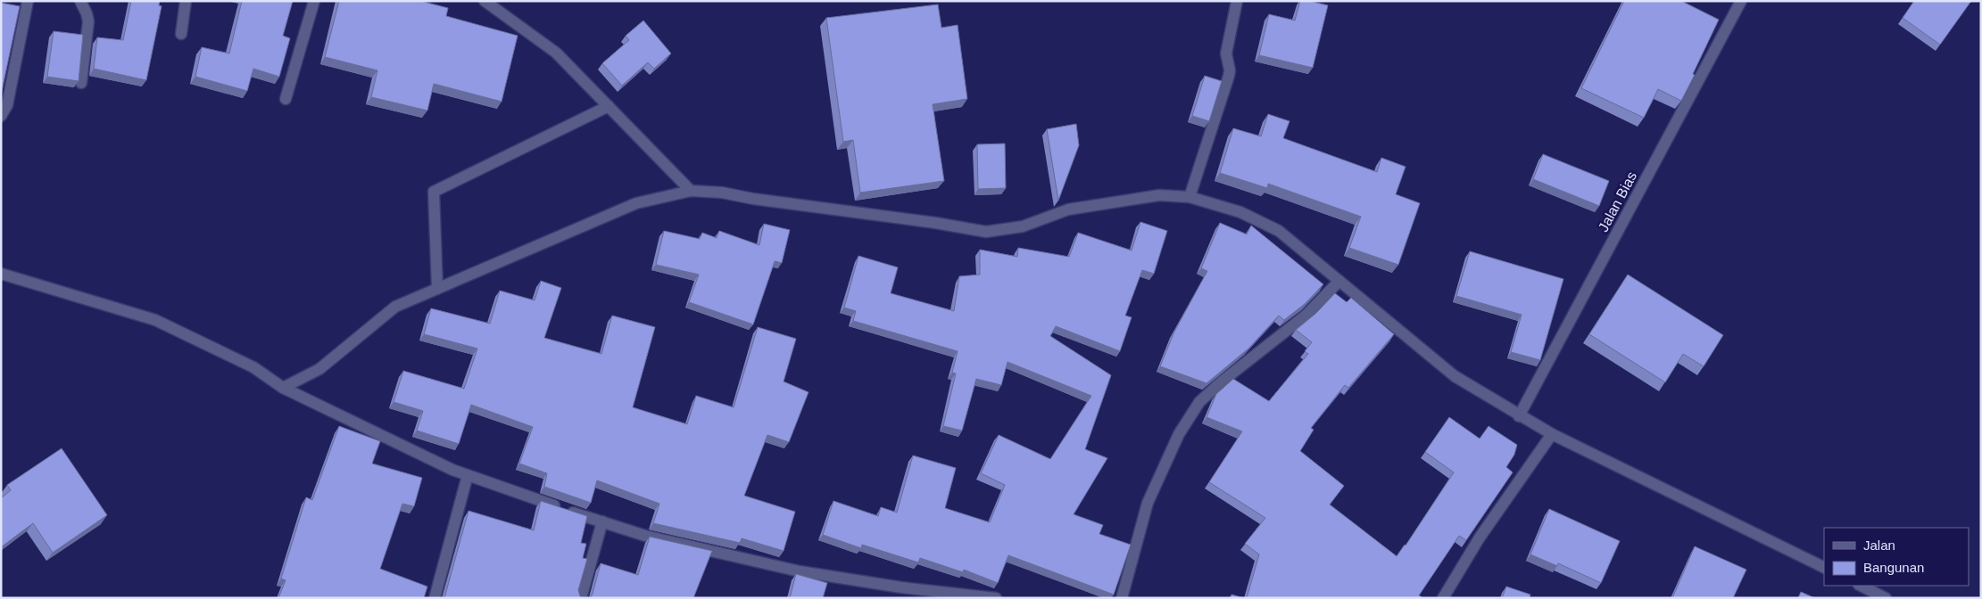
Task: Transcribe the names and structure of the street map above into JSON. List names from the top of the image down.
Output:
{
  "streets": {
    "street": ["Jalan Bias"]
  },
  "legend": ["Jalan", "Bangunan"]
}
